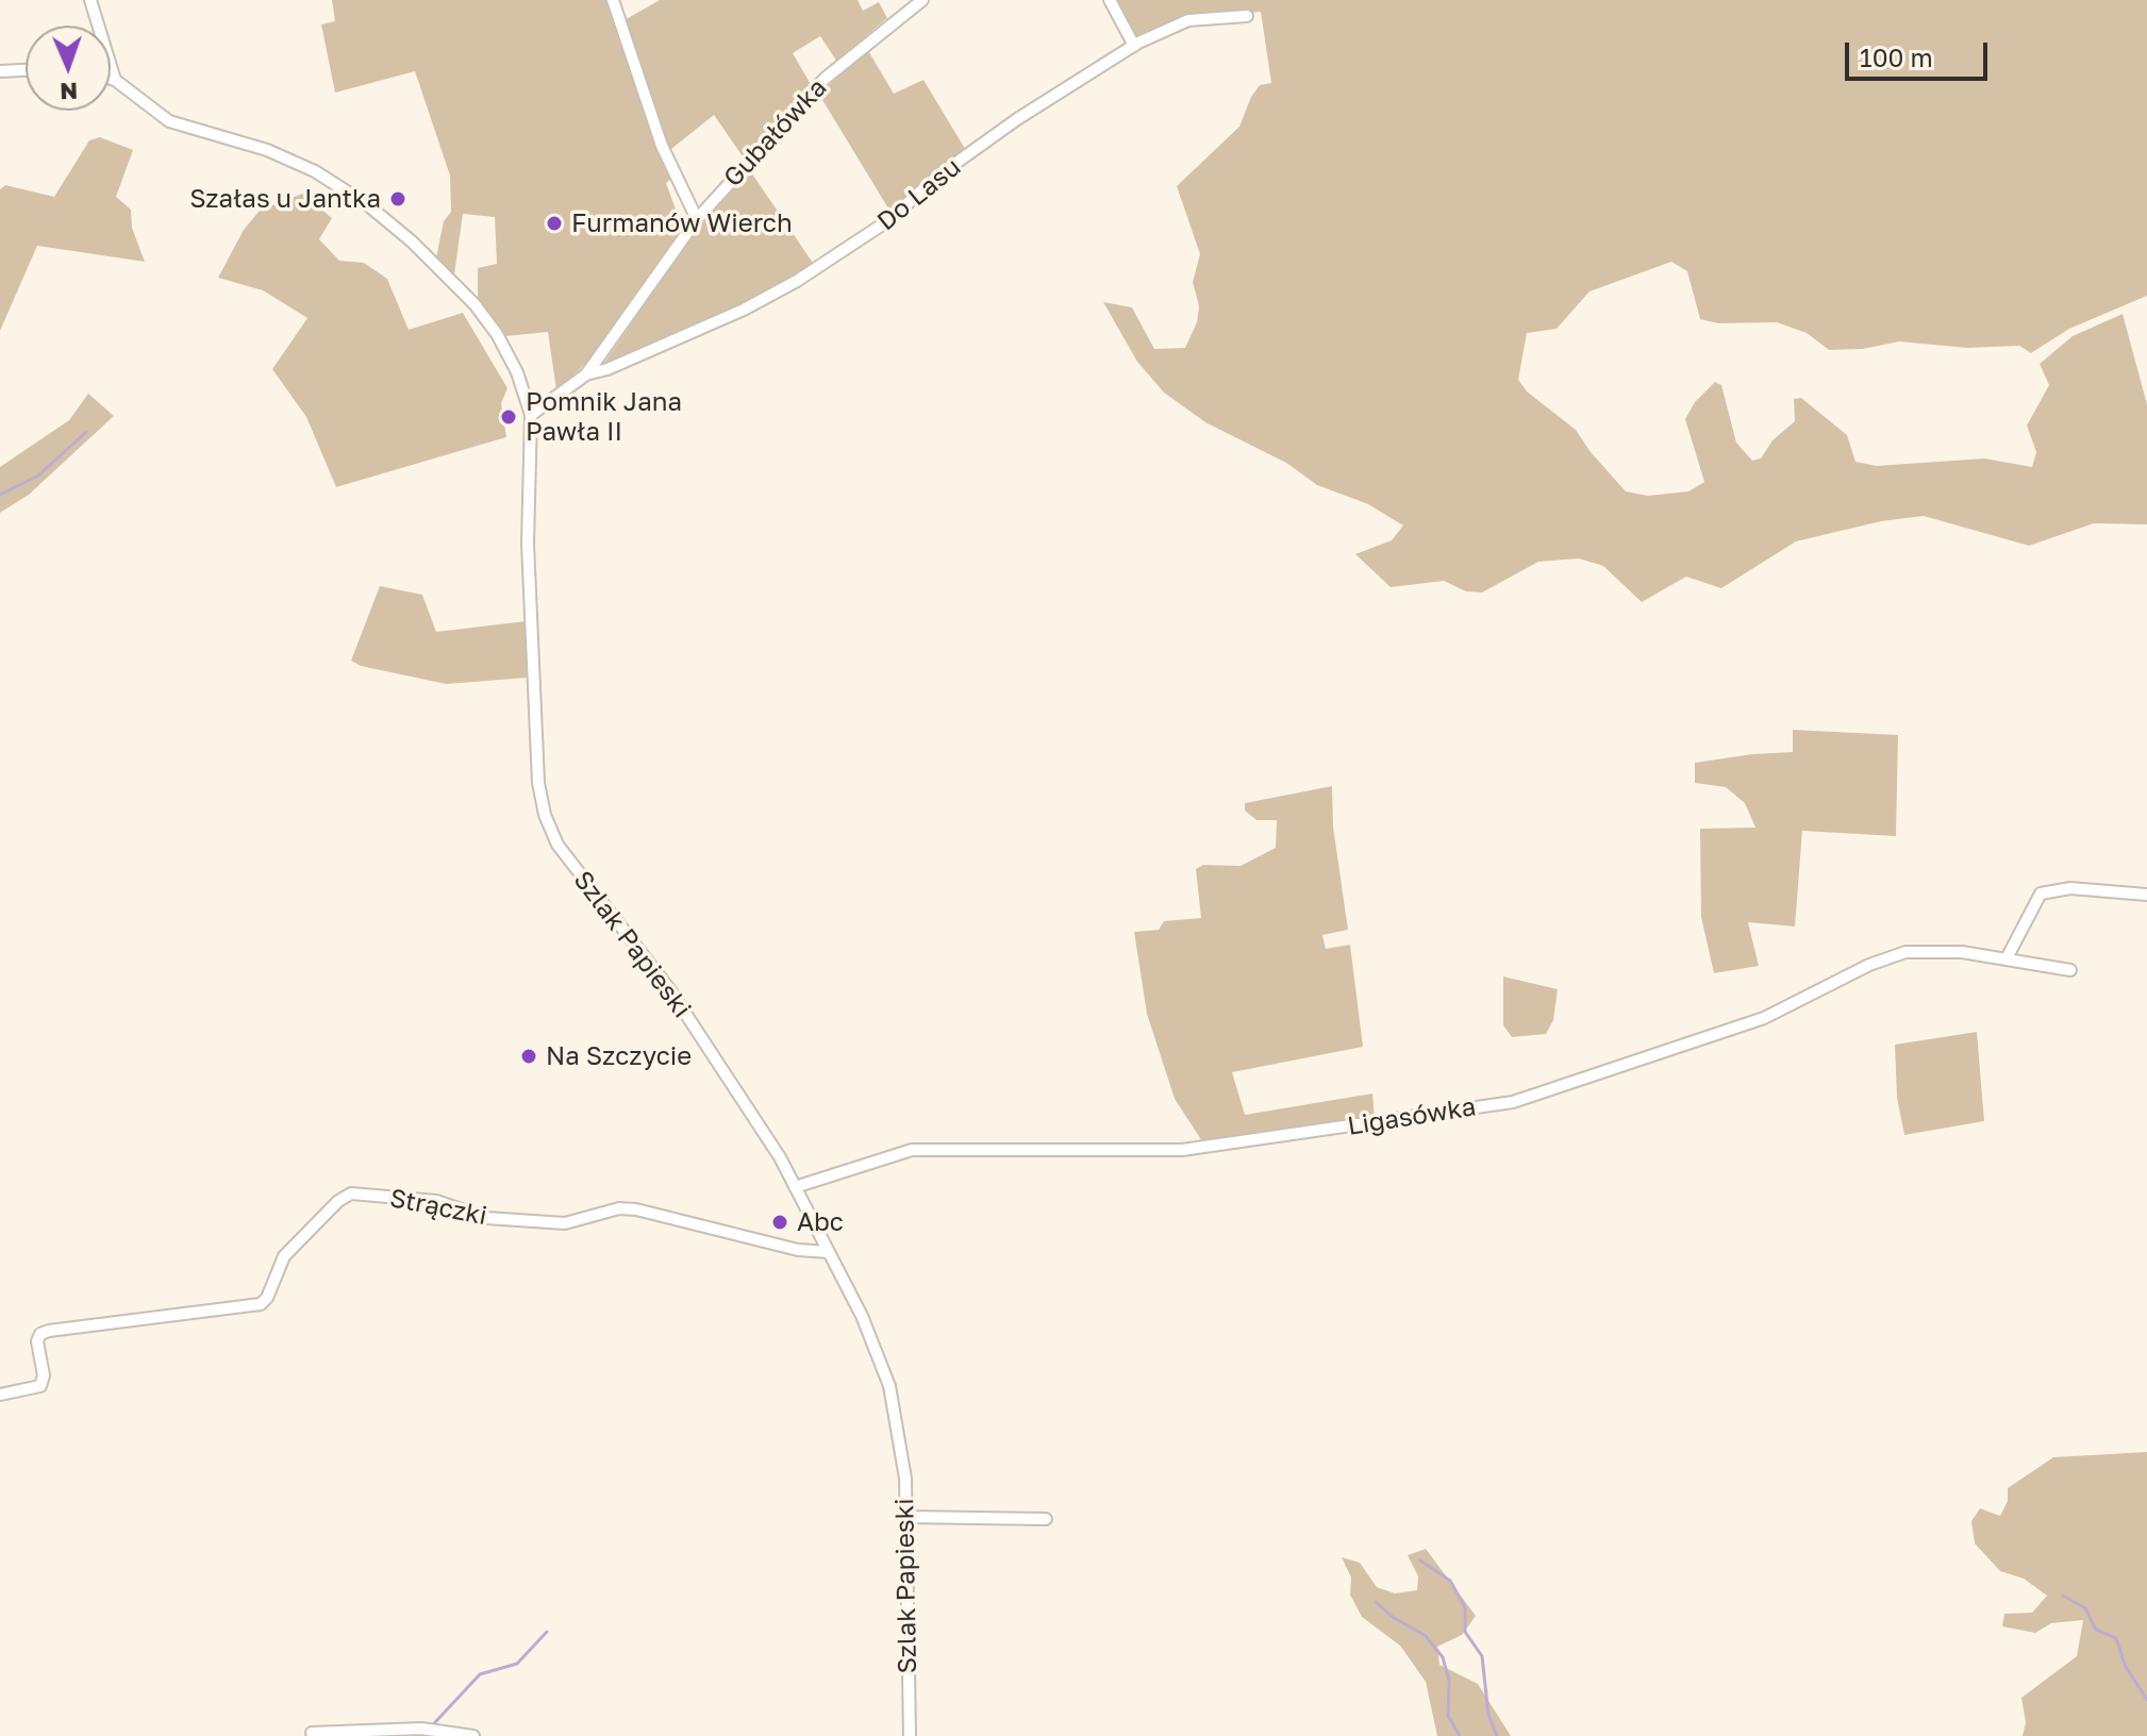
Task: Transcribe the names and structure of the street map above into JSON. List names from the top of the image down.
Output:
{
  "streets": {
    "street": [
      "Gubałówka",
      "Do Lasu",
      "Szlak Papieski",
      "Ligasówka",
      "Strączki"
    ]
  },
  "crossings": [
    ["Gubałówka", "Do Lasu"],
    ["Gubałówka", "Szlak Papieski"],
    ["Szlak Papieski", "Ligasówka"],
    ["Szlak Papieski", "Strączki"]
  ],
  "places": [
    "Szałas u Jantka",
    "Furmanów Wierch",
    "Pomnik Jana Pawła II",
    "Na Szczycie",
    "Abc"
  ],
  "scale_bar": "100 m",
  "north": "bottom"
}
